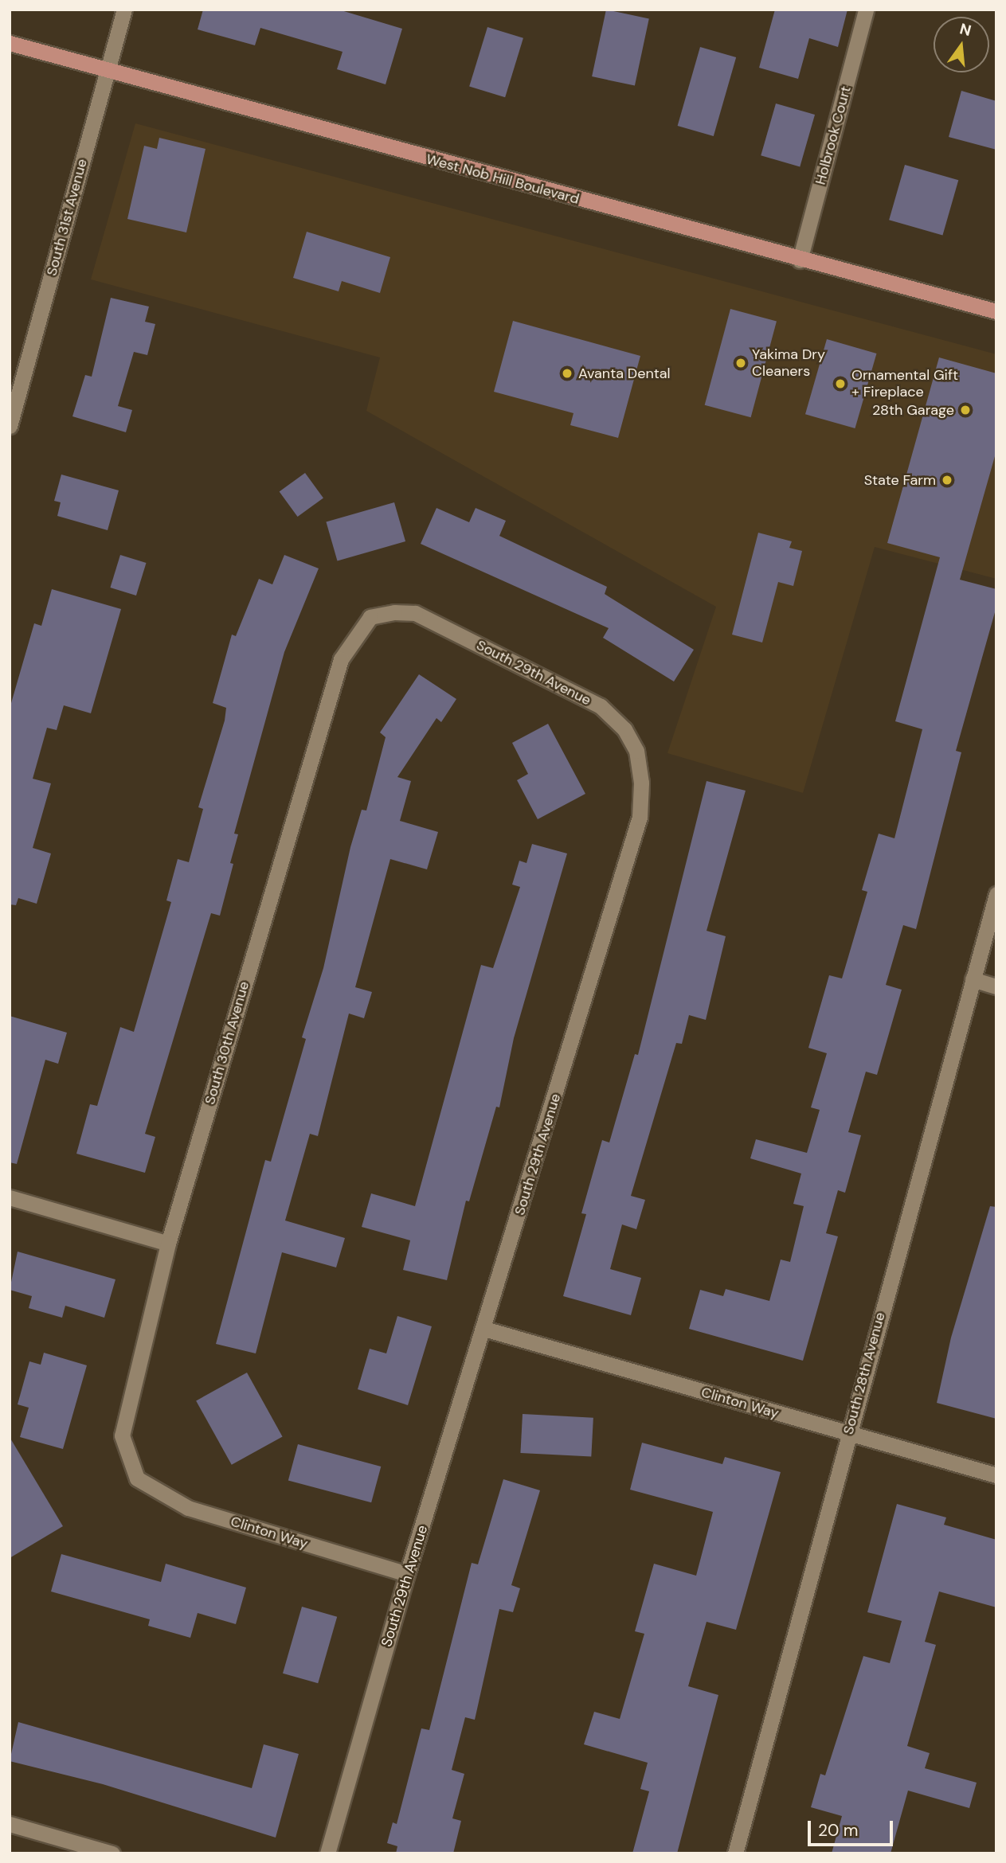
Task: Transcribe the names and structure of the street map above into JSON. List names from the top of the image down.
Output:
{
  "streets": {
    "main road": ["West Nob Hill Boulevard"],
    "street": [
      "Holbrook Court",
      "South 31st Avenue",
      "South 29th Avenue",
      "South 30th Avenue",
      "South 28th Avenue",
      "Clinton Way"
    ]
  },
  "crossings": [
    ["Holbrook Court", "West Nob Hill Boulevard"],
    ["West Nob Hill Boulevard", "South 31st Avenue"],
    ["South 29th Avenue", "South 30th Avenue"],
    ["South 29th Avenue", "Clinton Way"],
    ["South 30th Avenue", "Clinton Way"],
    ["South 28th Avenue", "Clinton Way"]
  ],
  "places": [
    "Yakima Dry Cleaners",
    "Avanta Dental",
    "Ornamental Gift + Fireplace",
    "28th Garage",
    "State Farm"
  ],
  "scale_bar": "20 m",
  "north": "top"
}
